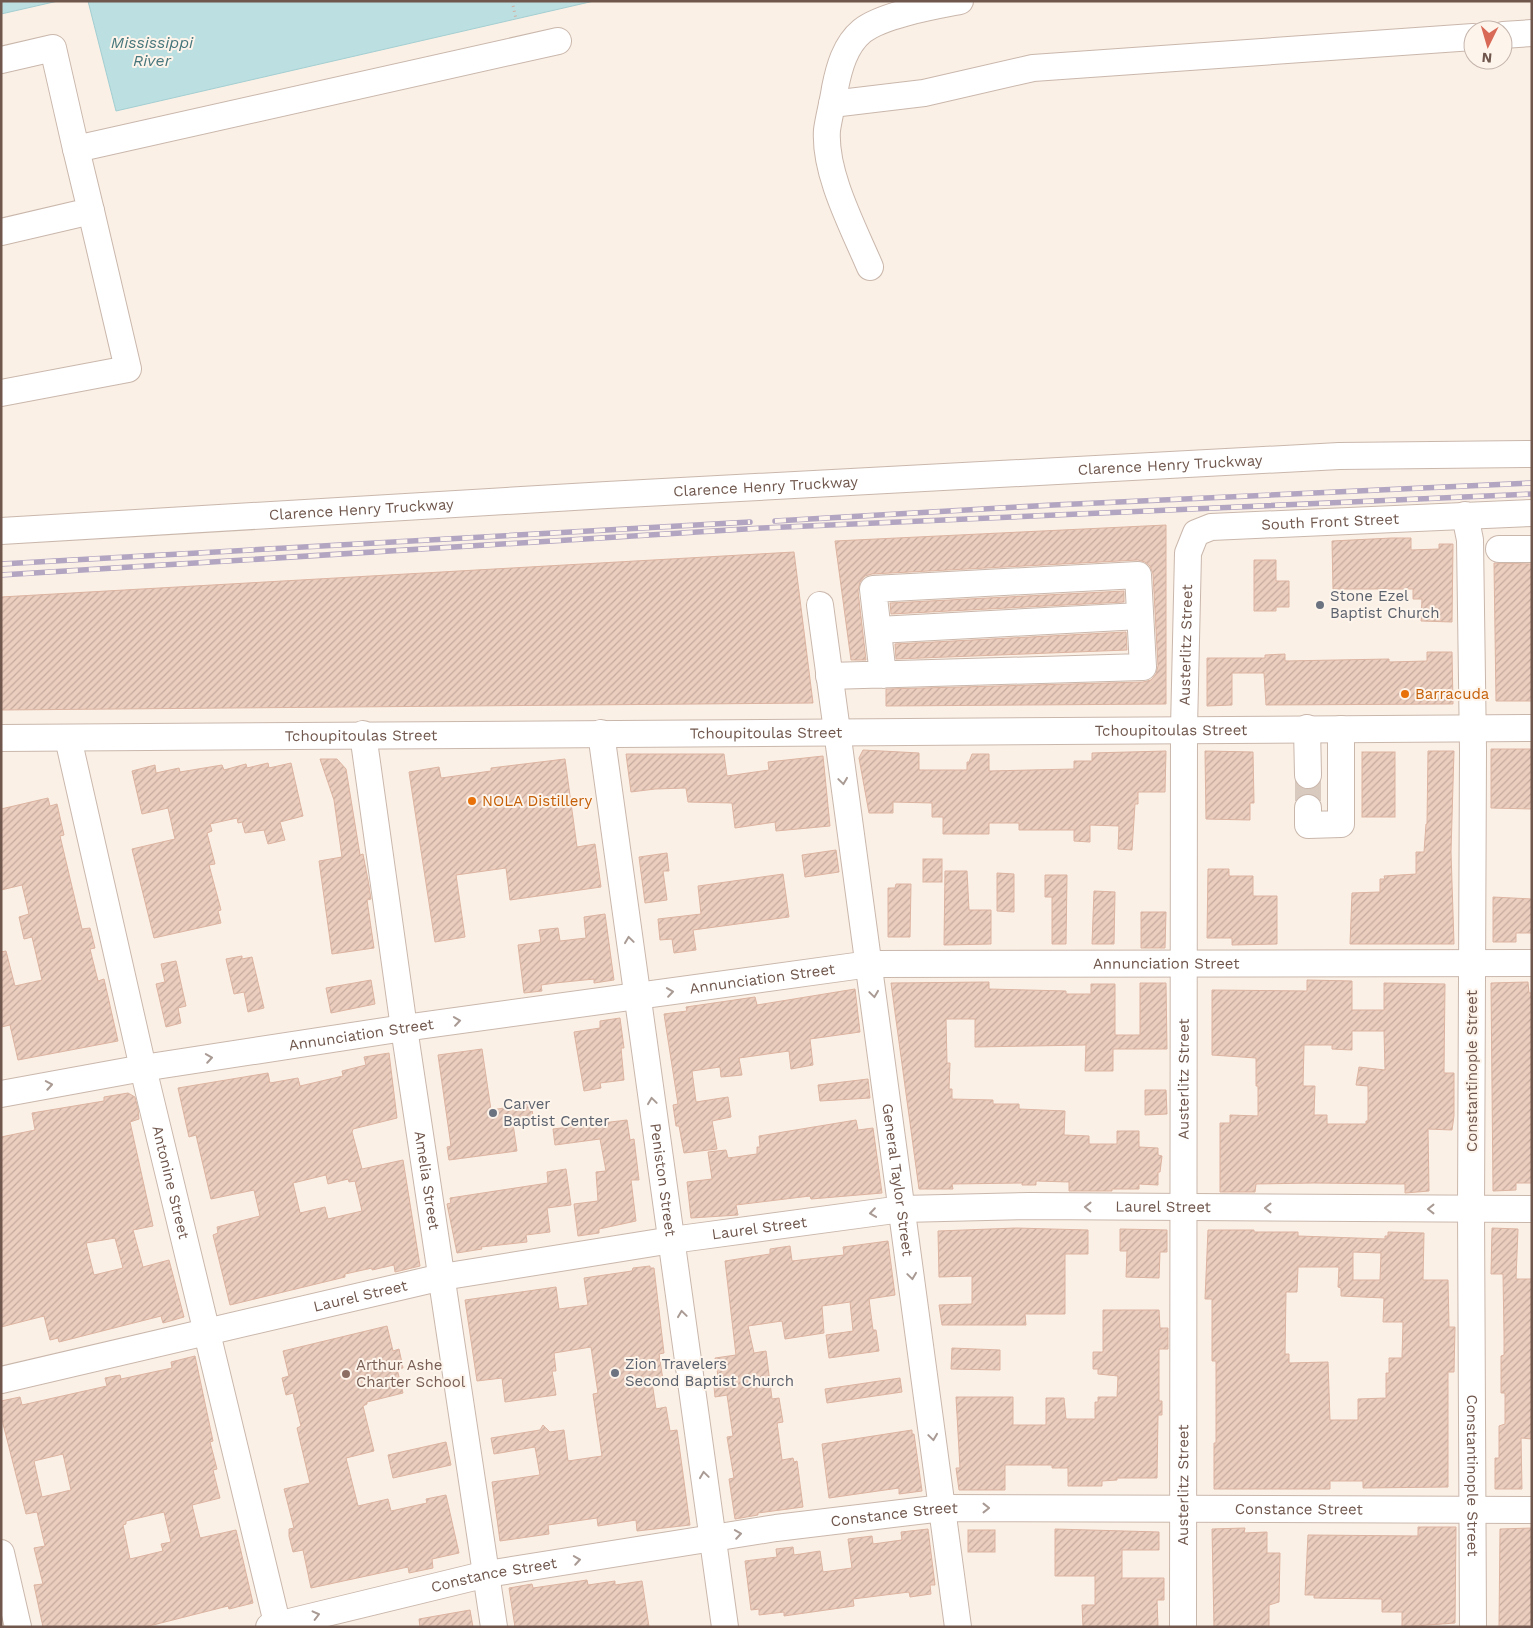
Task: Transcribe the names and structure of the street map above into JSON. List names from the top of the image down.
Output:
{
  "streets": {
    "street": [
      "Clarence Henry Truckway",
      "South Front Street",
      "Austerlitz Street",
      "Tchoupitoulas Street",
      "Annunciation Street",
      "Constantinople Street",
      "General Taylor Street",
      "Peniston Street",
      "Amelia Street",
      "Antonine Street",
      "Laurel Street",
      "Constance Street"
    ]
  },
  "crossings": [
    ["South Front Street", "Austerlitz Street"],
    ["South Front Street", "Constantinople Street"],
    ["Austerlitz Street", "Tchoupitoulas Street"],
    ["Austerlitz Street", "Annunciation Street"],
    ["Austerlitz Street", "Laurel Street"],
    ["Austerlitz Street", "Constance Street"],
    ["Tchoupitoulas Street", "Constantinople Street"],
    ["Tchoupitoulas Street", "General Taylor Street"],
    ["Tchoupitoulas Street", "Peniston Street"],
    ["Tchoupitoulas Street", "Amelia Street"],
    ["Tchoupitoulas Street", "Antonine Street"],
    ["Annunciation Street", "Constantinople Street"],
    ["Annunciation Street", "General Taylor Street"],
    ["Annunciation Street", "Peniston Street"],
    ["Annunciation Street", "Amelia Street"],
    ["Annunciation Street", "Antonine Street"],
    ["Constantinople Street", "Laurel Street"],
    ["Constantinople Street", "Constance Street"],
    ["General Taylor Street", "Laurel Street"],
    ["General Taylor Street", "Constance Street"],
    ["Peniston Street", "Laurel Street"],
    ["Peniston Street", "Constance Street"],
    ["Amelia Street", "Laurel Street"],
    ["Amelia Street", "Constance Street"],
    ["Antonine Street", "Laurel Street"],
    ["Antonine Street", "Constance Street"]
  ],
  "one_way": [
    "Annunciation Street",
    "General Taylor Street",
    "Peniston Street",
    "Laurel Street",
    "Constance Street"
  ],
  "water": ["Mississippi River"],
  "places": [
    "Stone Ezel Baptist Church",
    "Barracuda",
    "NOLA Distillery",
    "Carver Baptist Center",
    "Zion Travelers Second Baptist Church",
    "Arthur Ashe Charter School"
  ],
  "north": "bottom"
}
